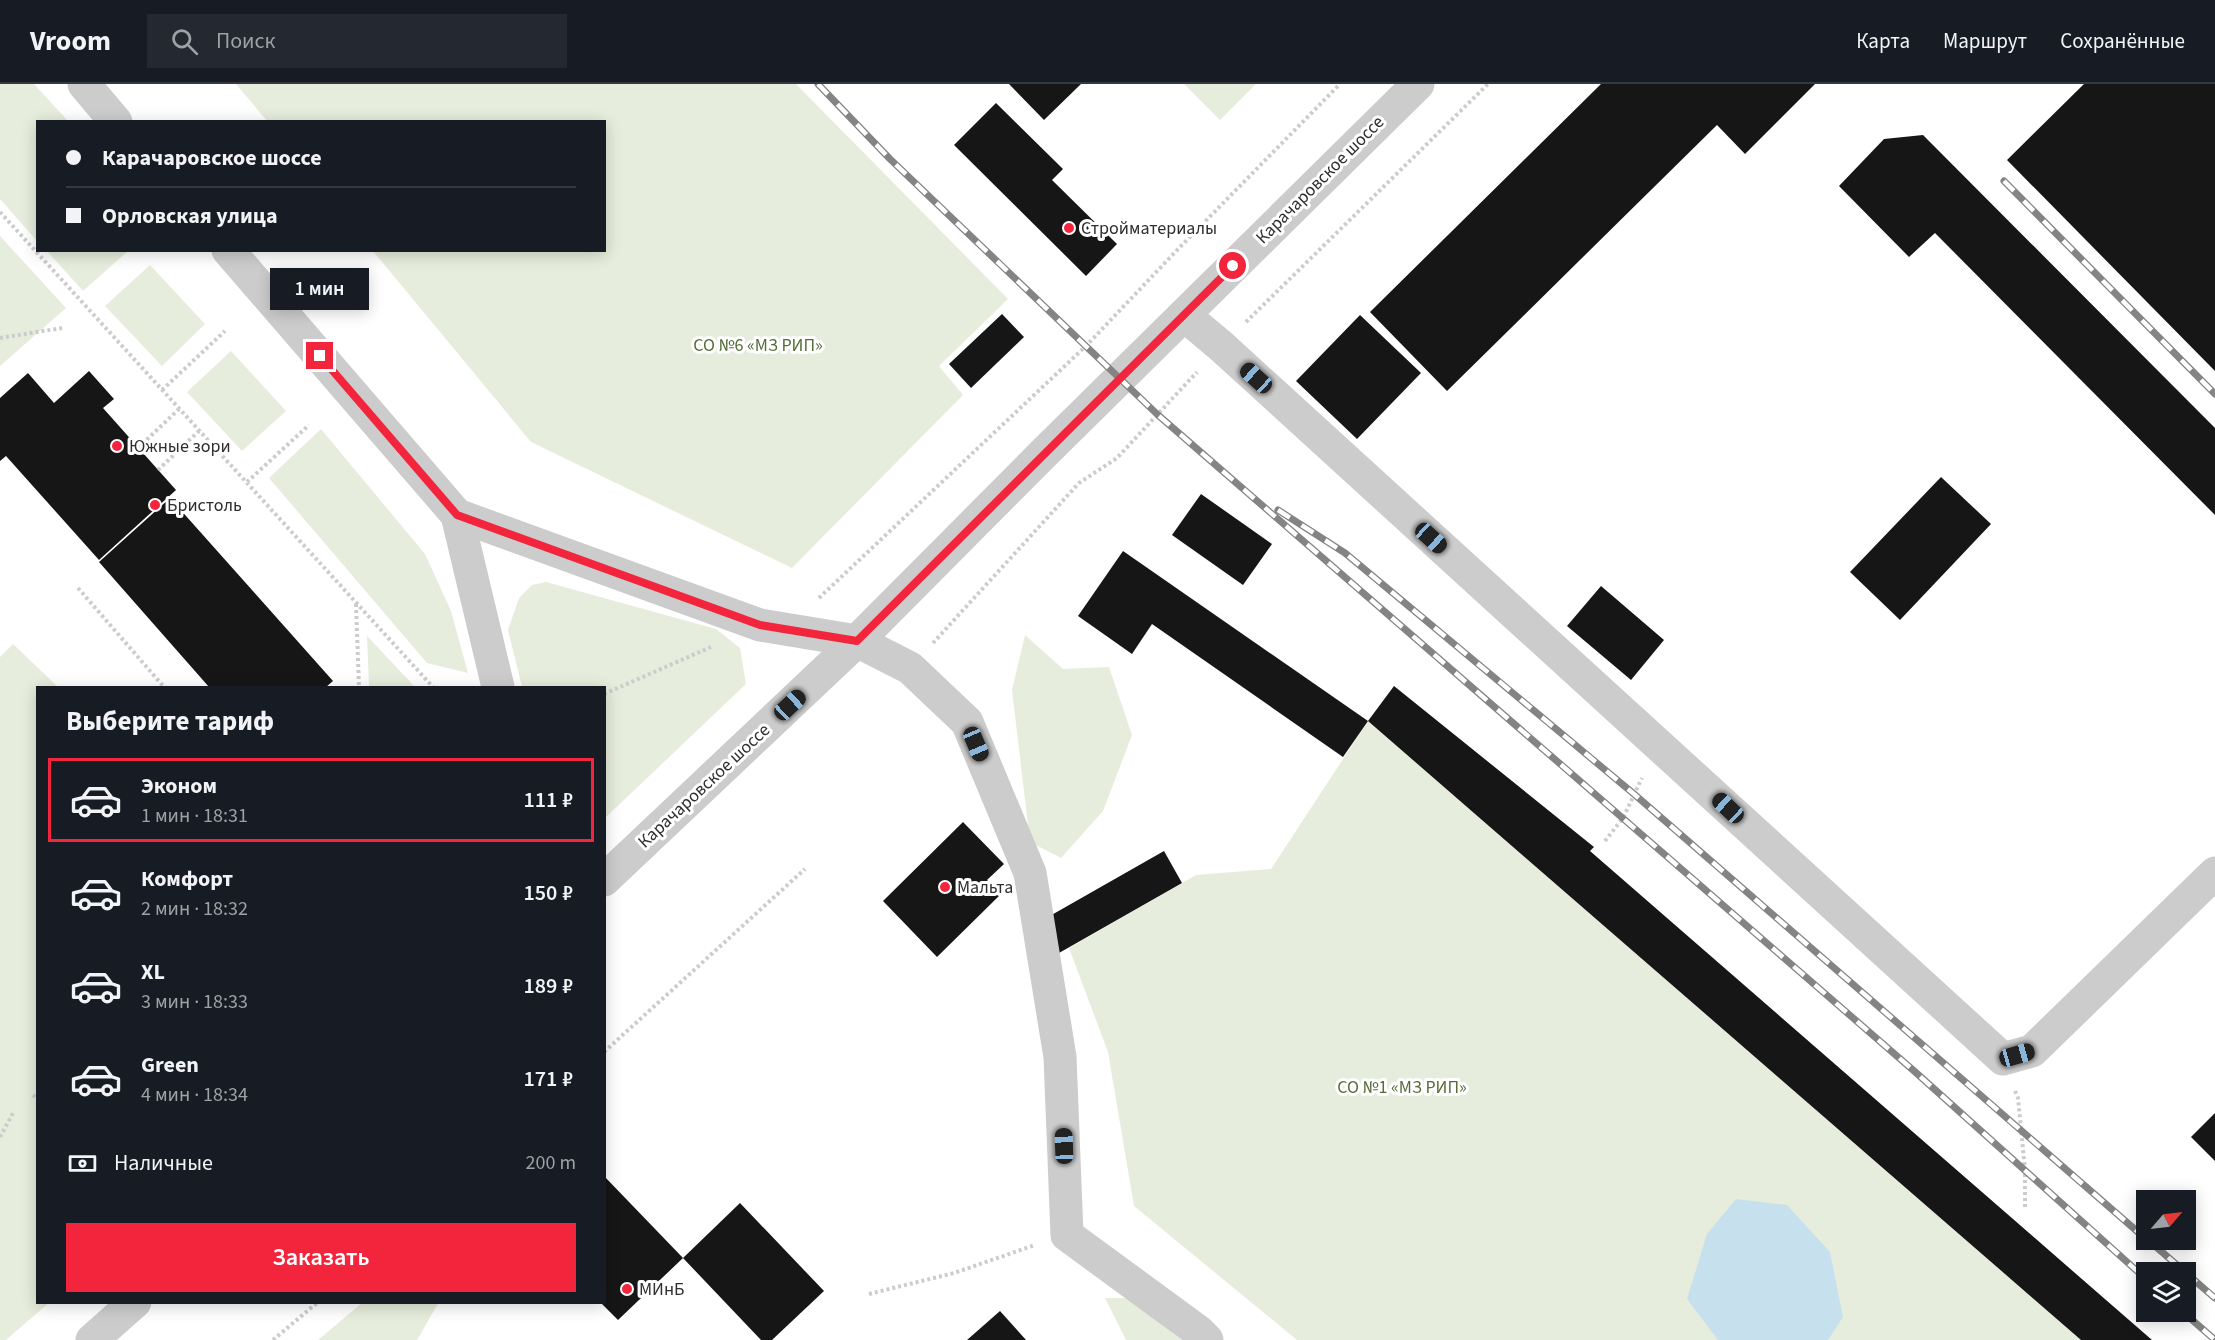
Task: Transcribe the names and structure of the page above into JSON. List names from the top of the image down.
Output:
{
  "streets": {
    "street": ["Карачаровское шоссе"]
  },
  "parks": ["СО №6 «МЗ РИП»", "СО №1 «МЗ РИП»"],
  "places": [
    "Стройматериалы",
    "Южные зори",
    "Бристоль",
    "Мальта",
    "МИнБ"
  ],
  "north": "top right",
  "page": {
    "header": "Vroom",
    "search": "Поиск",
    "nav": ["Карта", "Маршрут", "Сохранённые"],
    "banner": ["Карачаровское шоссе", "Орловская улица"],
    "bubble": "1 мин",
    "heading": "Выберите тариф",
    "list": [
      {
        "name": "Эконом",
        "note": "1 мин · 18:31",
        "value": "111 ₽"
      },
      {
        "name": "Комфорт",
        "note": "2 мин · 18:32",
        "value": "150 ₽"
      },
      {
        "name": "XL",
        "note": "3 мин · 18:33",
        "value": "189 ₽"
      },
      {
        "name": "Green",
        "note": "4 мин · 18:34",
        "value": "171 ₽"
      }
    ],
    "pay": ["Наличные", "200 m"],
    "buttons": "Заказать"
  }
}
